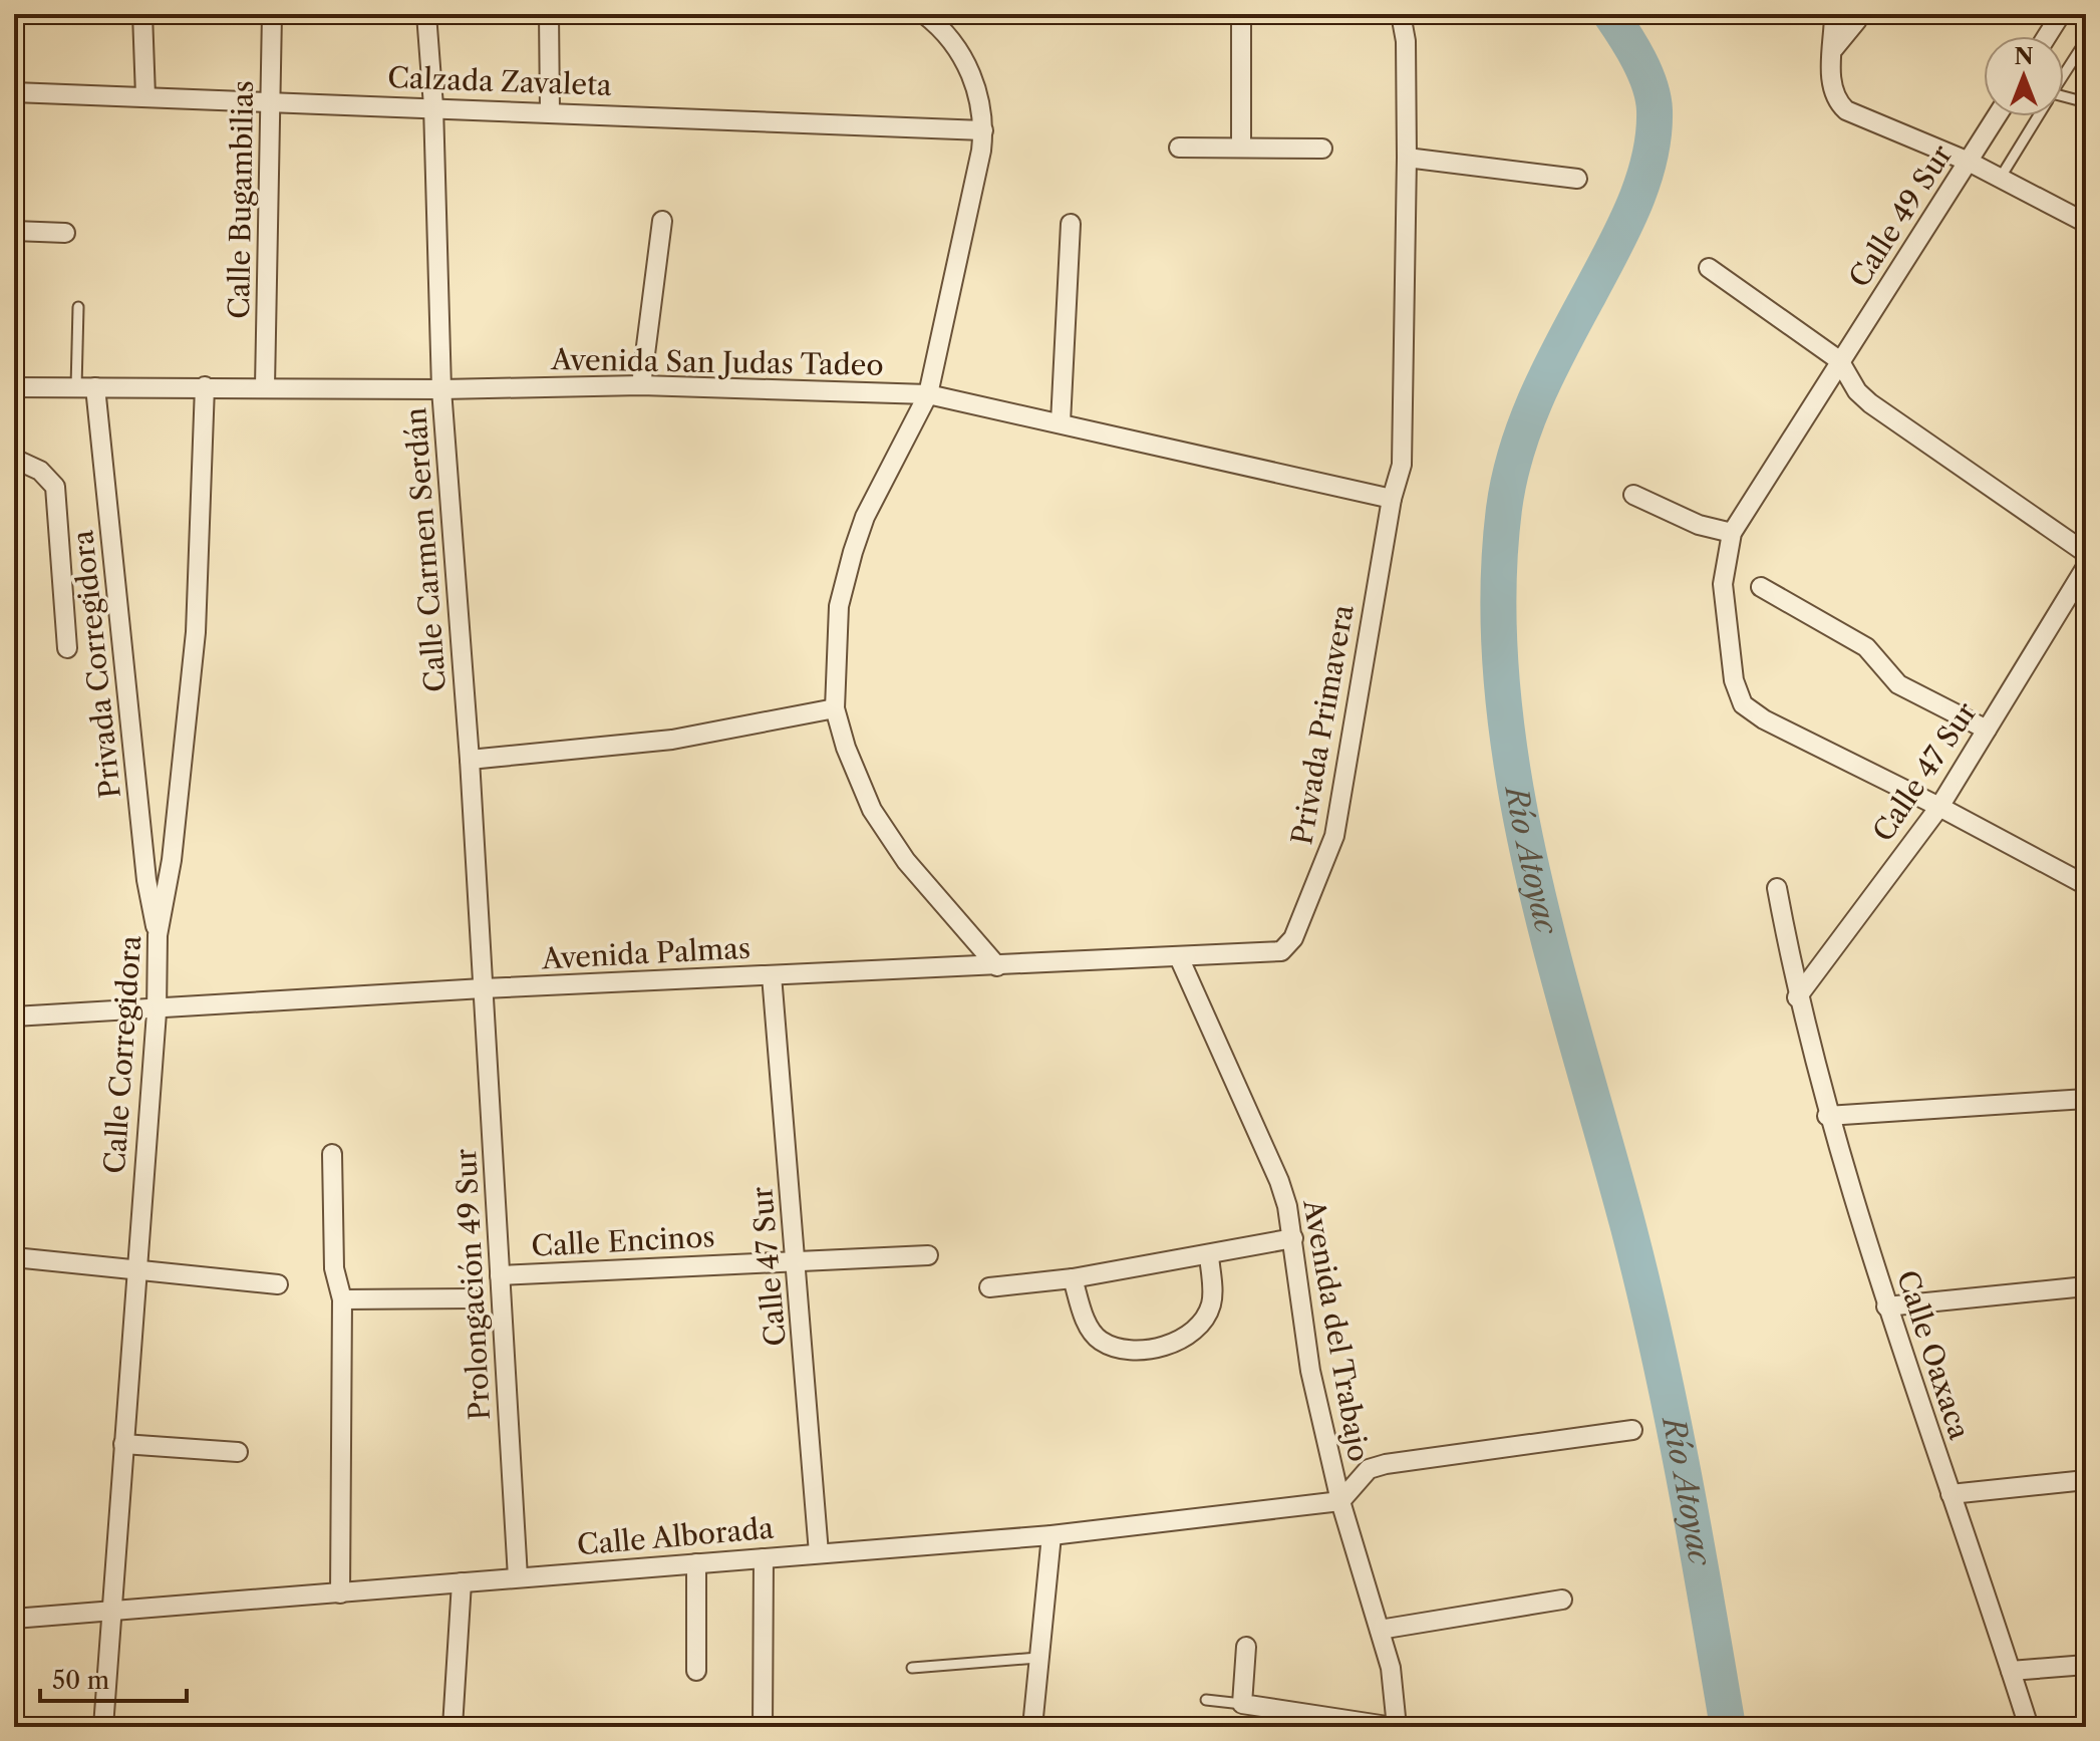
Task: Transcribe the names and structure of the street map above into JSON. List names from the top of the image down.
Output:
{
  "streets": {
    "street": [
      "Calzada Zavaleta",
      "Calle Bugambilias",
      "Calle 49 Sur",
      "Avenida San Judas Tadeo",
      "Calle Carmen Serdán",
      "Privada Corregidora",
      "Privada Primavera",
      "Calle 47 Sur",
      "Avenida Palmas",
      "Calle Corregidora",
      "Calle Encinos",
      "Prolongación 49 Sur",
      "Avenida del Trabajo",
      "Calle Oaxaca",
      "Calle Alborada"
    ]
  },
  "crossings": [
    ["Calzada Zavaleta", "Calle Bugambilias"],
    ["Calzada Zavaleta", "Calle Carmen Serdán"],
    ["Calle Bugambilias", "Avenida San Judas Tadeo"],
    ["Avenida San Judas Tadeo", "Calle Carmen Serdán"],
    ["Avenida San Judas Tadeo", "Privada Corregidora"],
    ["Avenida San Judas Tadeo", "Privada Primavera"],
    ["Avenida San Judas Tadeo", "Calle Corregidora"],
    ["Calle Carmen Serdán", "Avenida Palmas"],
    ["Calle Carmen Serdán", "Prolongación 49 Sur"],
    ["Privada Corregidora", "Calle Corregidora"],
    ["Privada Primavera", "Avenida Palmas"],
    ["Calle 47 Sur", "Avenida Palmas"],
    ["Calle 47 Sur", "Calle Encinos"],
    ["Calle 47 Sur", "Calle Oaxaca"],
    ["Calle 47 Sur", "Calle Alborada"],
    ["Avenida Palmas", "Calle Corregidora"],
    ["Avenida Palmas", "Prolongación 49 Sur"],
    ["Avenida Palmas", "Avenida del Trabajo"],
    ["Calle Corregidora", "Calle Alborada"],
    ["Calle Encinos", "Prolongación 49 Sur"],
    ["Prolongación 49 Sur", "Calle Alborada"],
    ["Avenida del Trabajo", "Calle Alborada"]
  ],
  "water": ["Río Atoyac"],
  "scale_bar": "50 m",
  "north": "top"
}
